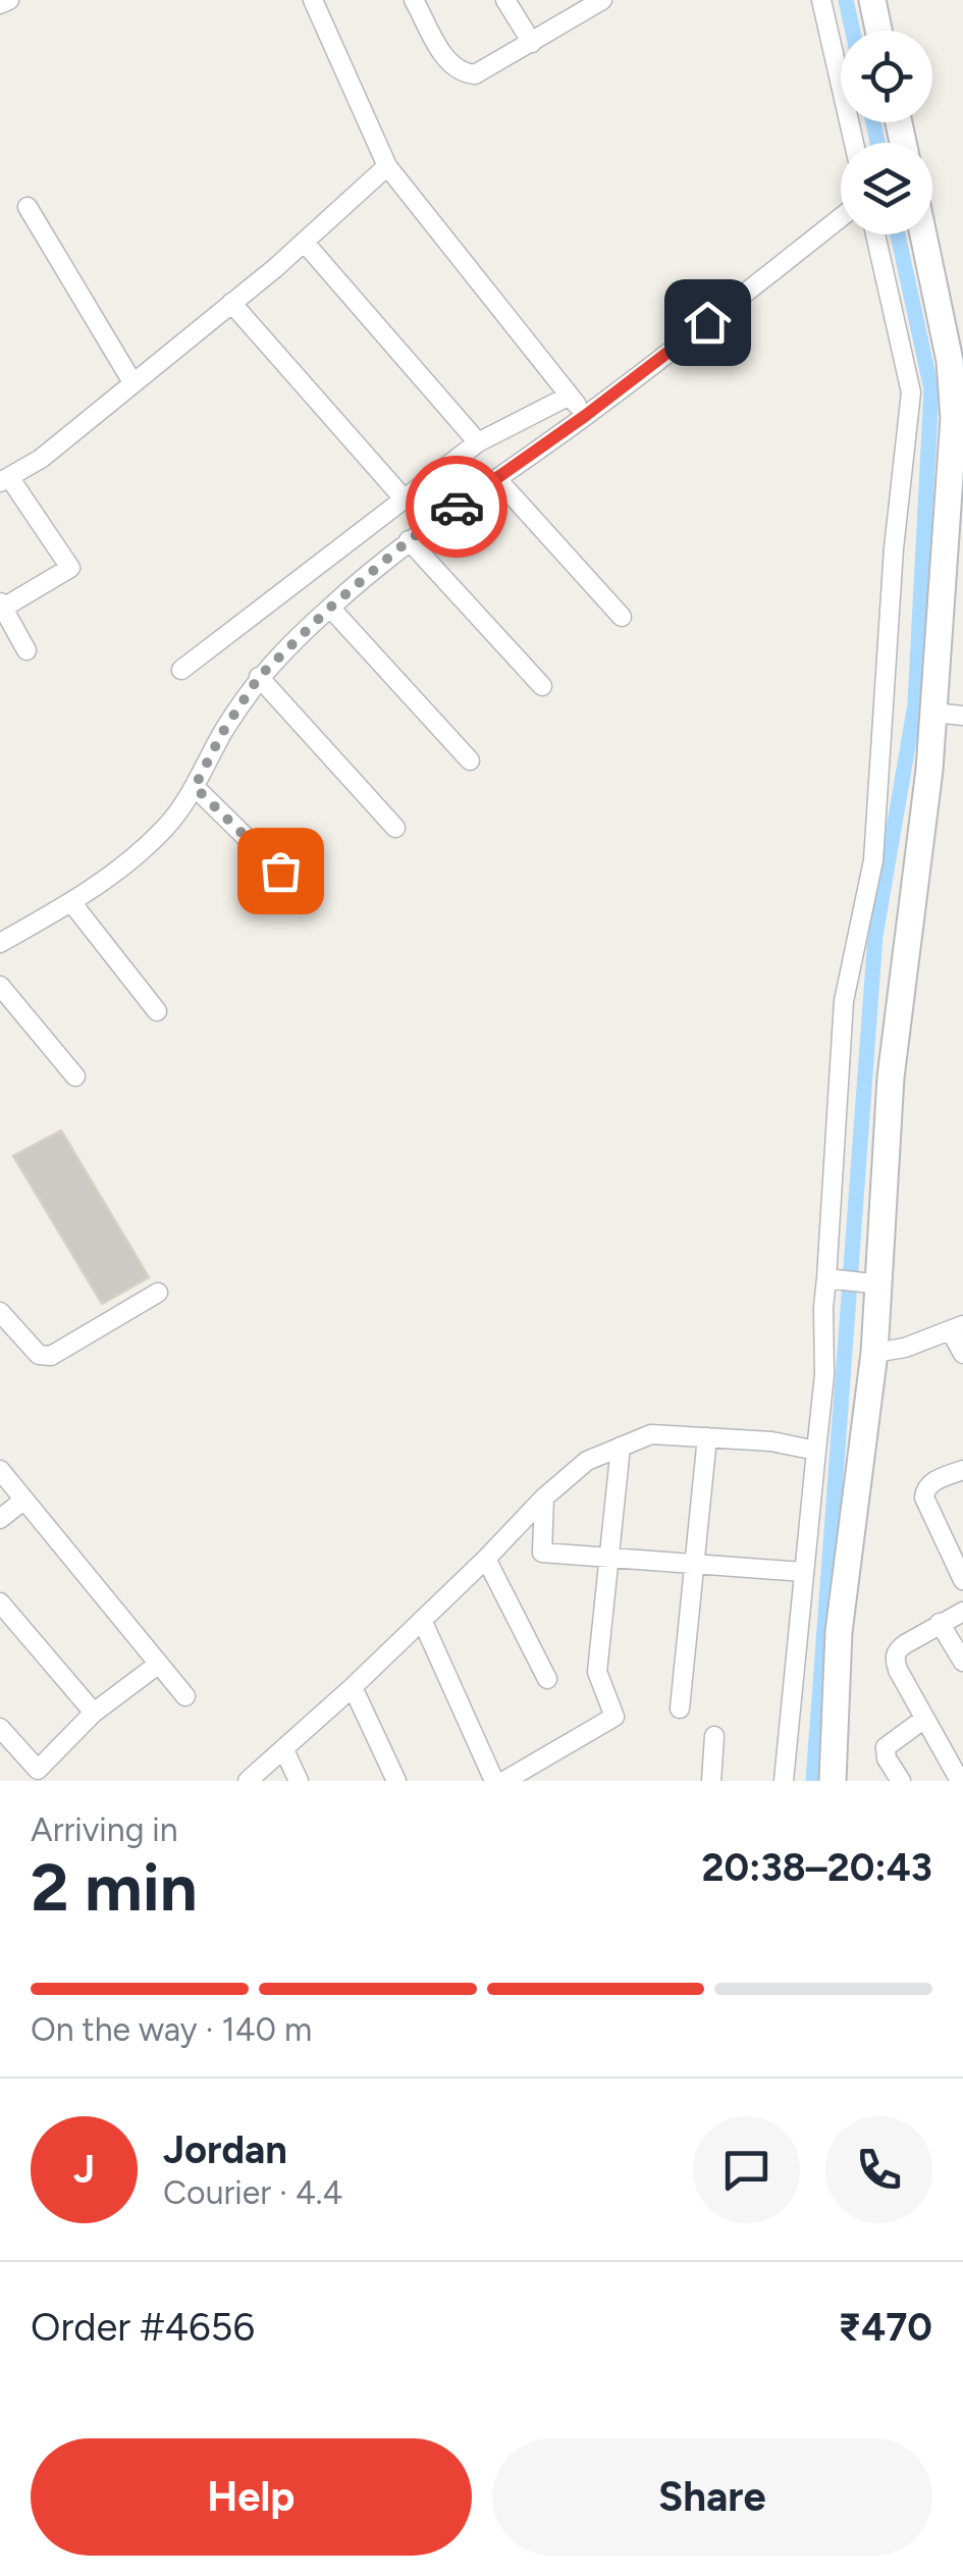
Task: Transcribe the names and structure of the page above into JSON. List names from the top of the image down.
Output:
{
  "page": {
    "heading": ["2 min", "Arriving in", "20:38–20:43"],
    "panel": [
      "Jordan",
      "Courier · 4.4",
      "Order #4656",
      "₹470"
    ],
    "bar": "On the way · 140 m",
    "round": "J",
    "buttons": ["Help", "Share"]
  }
}
